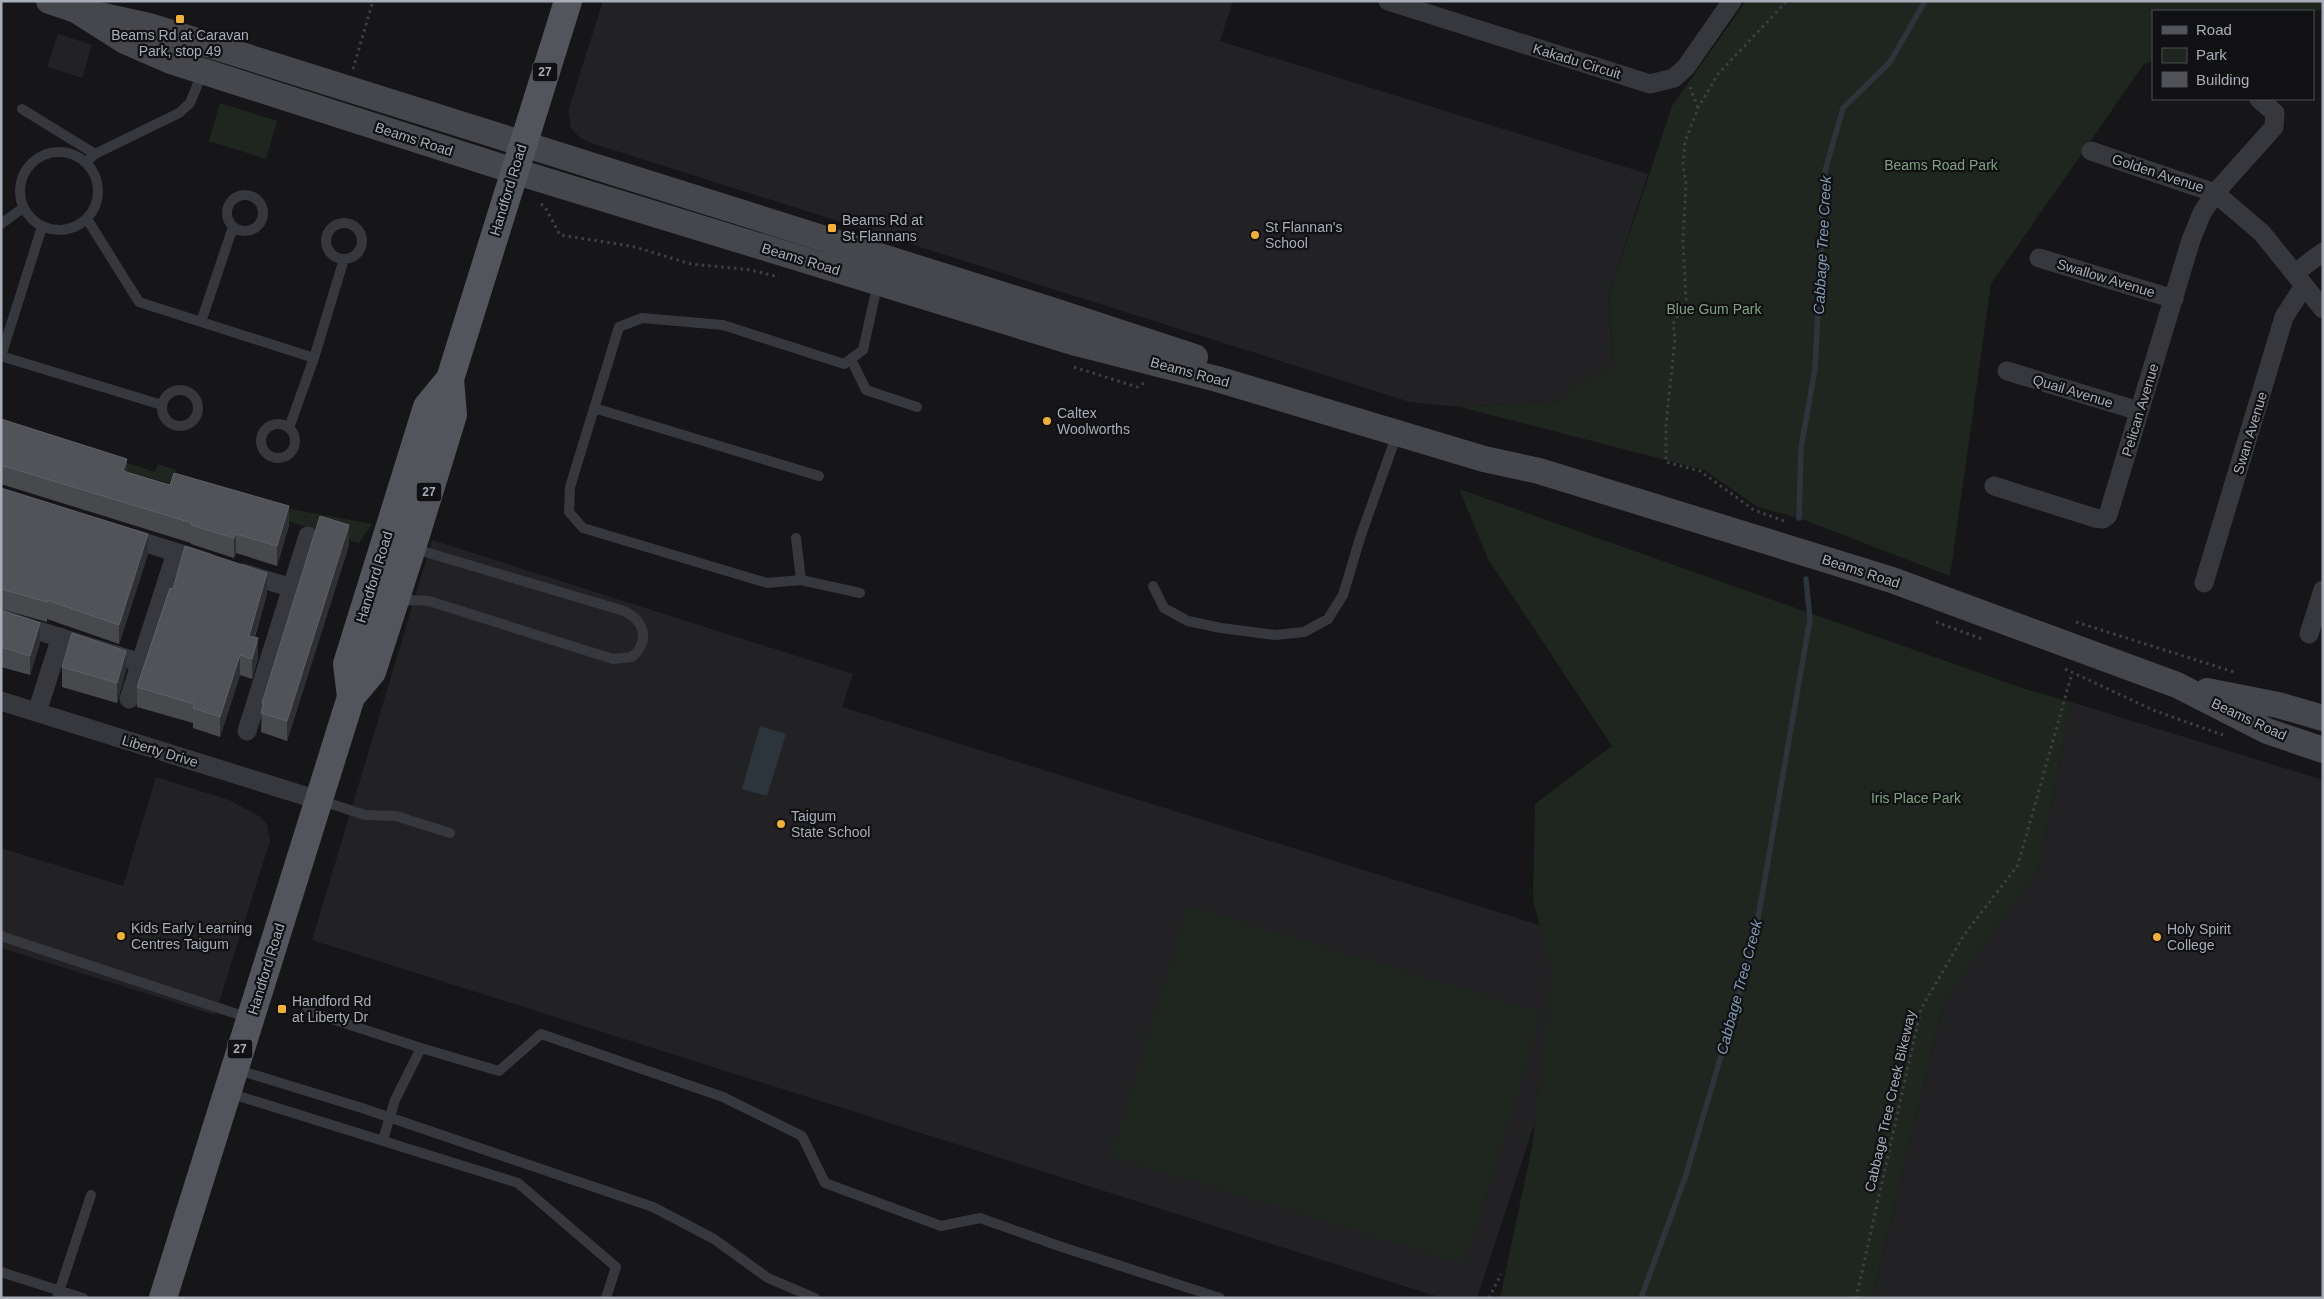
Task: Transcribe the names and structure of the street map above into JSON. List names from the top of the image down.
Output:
{
  "streets": {
    "main road": ["27", "Beams Road", "Handford Road"],
    "street": [
      "Kakadu Circuit",
      "Golden Avenue",
      "Swallow Avenue",
      "Quail Avenue",
      "Pelican Avenue",
      "Swan Avenue",
      "Liberty Drive"
    ],
    "path": ["Cabbage Tree Creek Bikeway"]
  },
  "crossings": [
    ["Beams Road", "Handford Road"],
    ["Golden Avenue", "Pelican Avenue"],
    ["Golden Avenue", "Swan Avenue"],
    ["Handford Road", "Liberty Drive"],
    ["Swallow Avenue", "Pelican Avenue"],
    ["Quail Avenue", "Pelican Avenue"]
  ],
  "water": ["Cabbage Tree Creek"],
  "parks": ["Beams Road Park", "Blue Gum Park", "Iris Place Park"],
  "places": {
    "transit": ["Beams Rd at Caravan Park, stop 49", "Beams Rd at St Flannans", "Handford Rd at Liberty Dr"],
    "other": [
      "St Flannan's School",
      "Caltex Woolworths",
      "Taigum State School",
      "Kids Early Learning Centres Taigum",
      "Holy Spirit College"
    ]
  },
  "legend": ["Road", "Park", "Building"]
}
